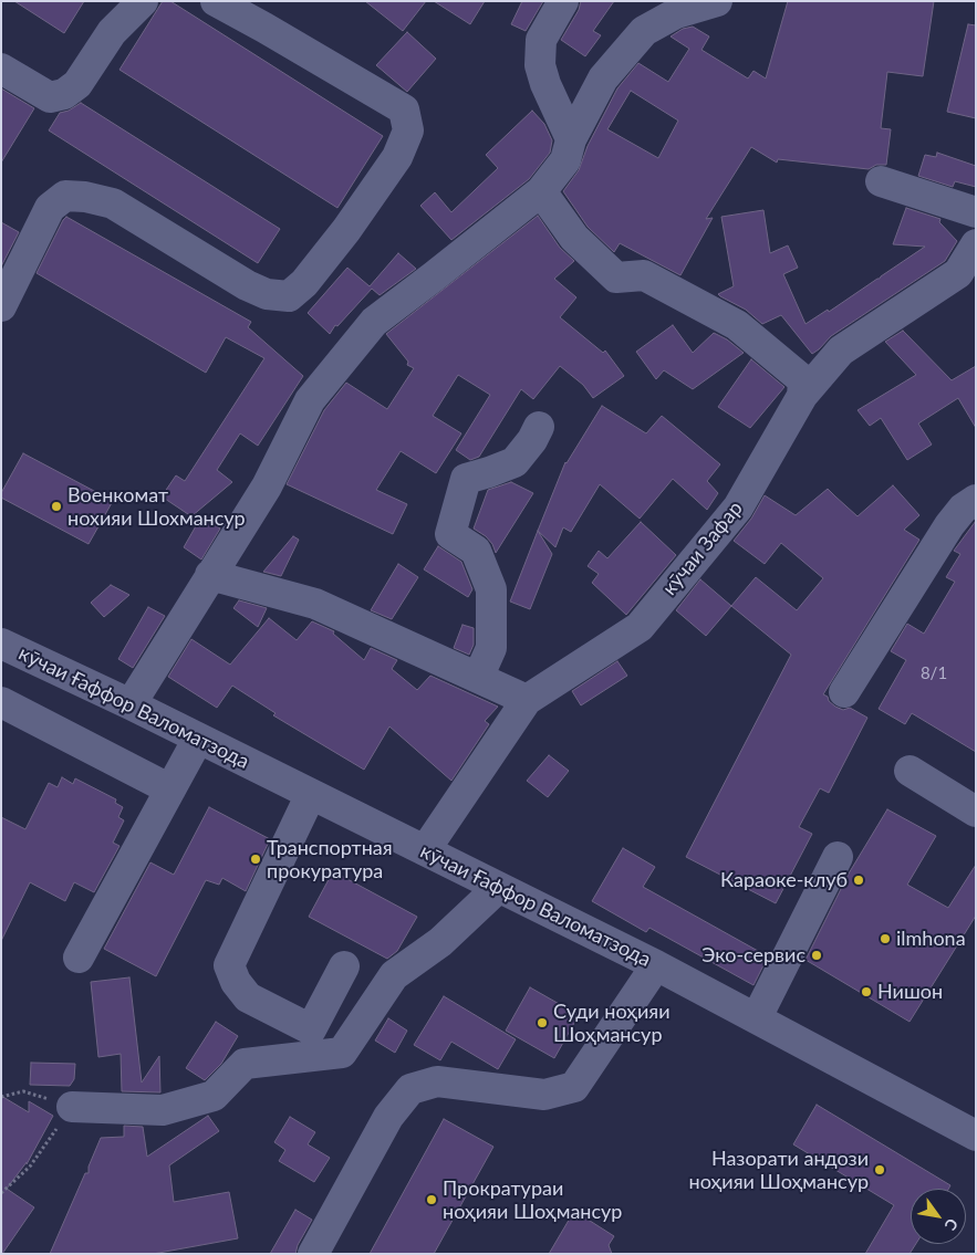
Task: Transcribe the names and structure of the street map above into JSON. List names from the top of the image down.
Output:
{
  "streets": {
    "street": ["кӯчаи Зафар", "кӯчаи Ғаффор Валоматзода"]
  },
  "crossings": [
    ["кӯчаи Зафар", "кӯчаи Ғаффор Валоматзода"]
  ],
  "places": [
    "Военкомат нохияи Шохмансур",
    "Транспортная прокуратура",
    "Караоке-клуб",
    "ilmhona",
    "Эко-сервис",
    "Нишон",
    "Суди ноҳияи Шоҳмансур",
    "Назорати андози ноҳияи Шоҳмансур",
    "Прократураи ноҳияи Шоҳмансур"
  ],
  "house_numbers": ["8/1"],
  "north": "bottom right"
}
